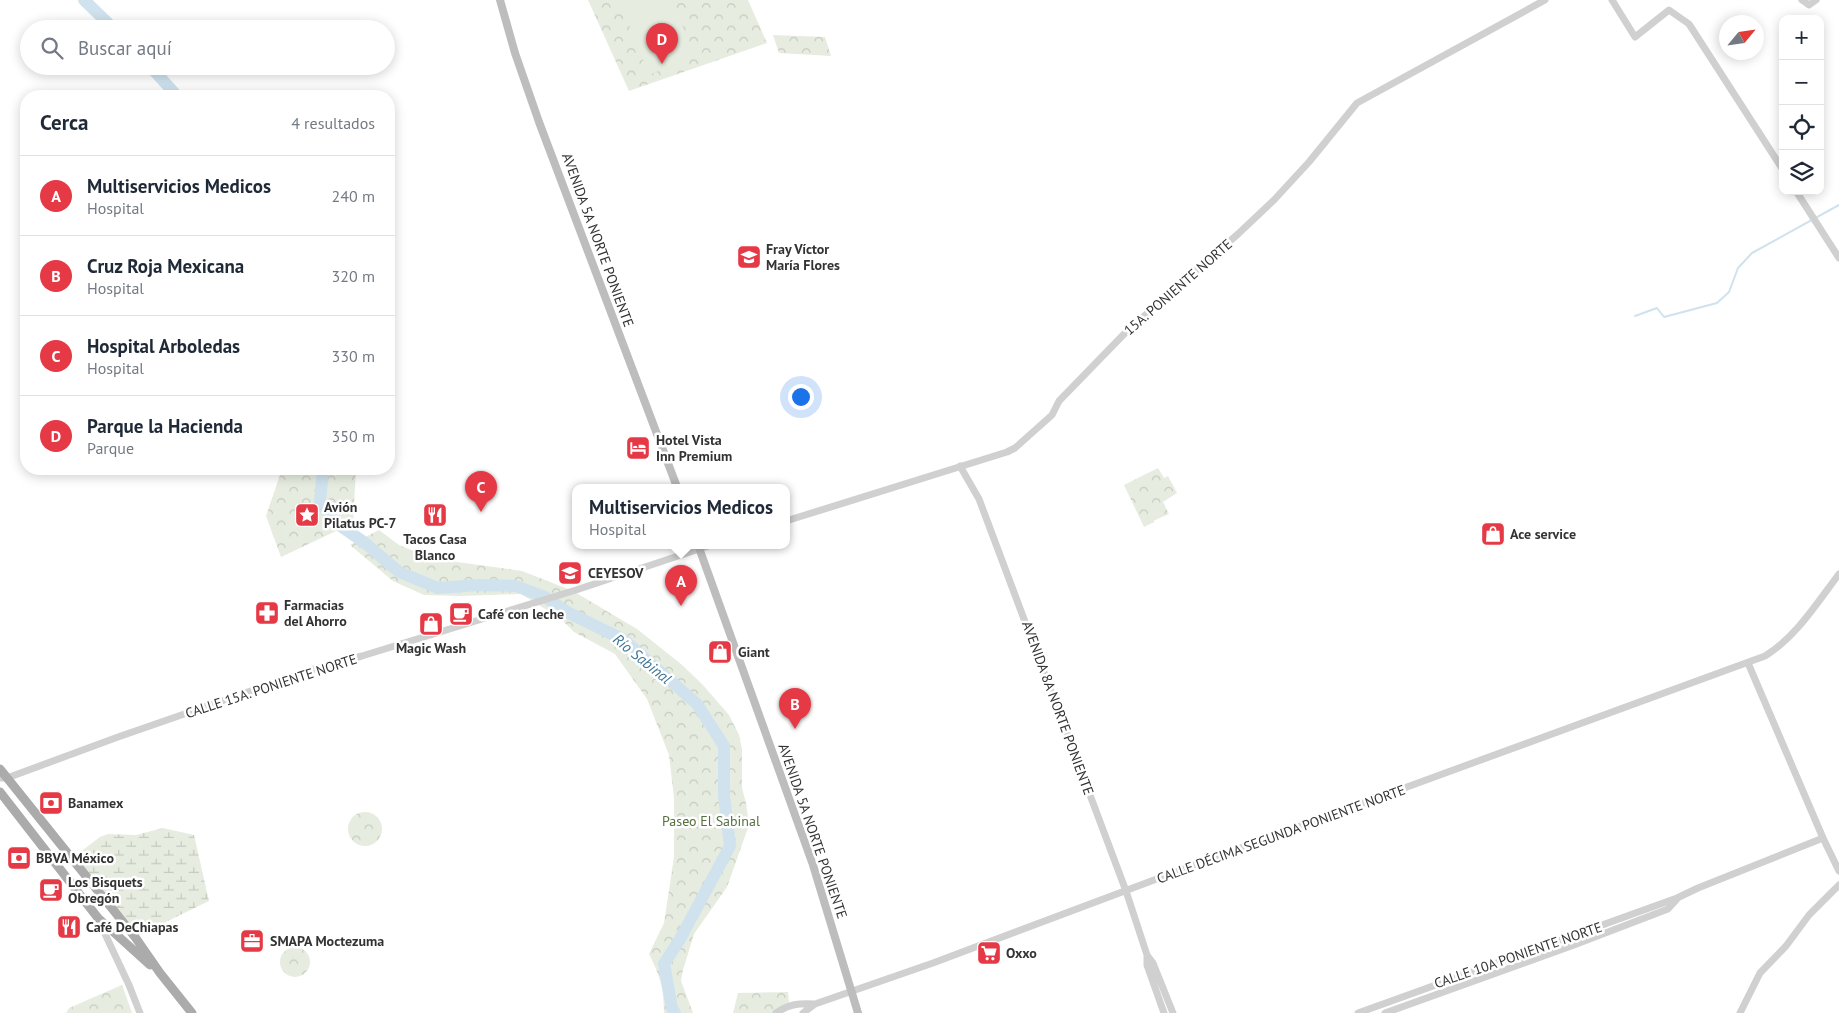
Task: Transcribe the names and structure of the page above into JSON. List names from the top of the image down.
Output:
{
  "streets": {
    "main road": ["AVENIDA 5A NORTE PONIENTE"],
    "street": [
      "15A. PONIENTE NORTE",
      "CALLE 15A. PONIENTE NORTE",
      "AVENIDA 8A NORTE PONIENTE",
      "CALLE DÉCIMA SEGUNDA PONIENTE NORTE",
      "CALLE 10A PONIENTE NORTE"
    ]
  },
  "crossings": [
    ["AVENIDA 5A NORTE PONIENTE", "CALLE DÉCIMA SEGUNDA PONIENTE NORTE"],
    ["15A. PONIENTE NORTE", "AVENIDA 8A NORTE PONIENTE"],
    ["AVENIDA 8A NORTE PONIENTE", "CALLE DÉCIMA SEGUNDA PONIENTE NORTE"]
  ],
  "water": ["Río Sabinal"],
  "parks": ["Paseo El Sabinal"],
  "places": {
    "school or university": ["Fray Víctor María Flores", "CEYESOV"],
    "hotel": ["Hotel Vista Inn Premium"],
    "place": ["Avión Pilatus PC-7"],
    "restaurant": ["Tacos Casa Blanco", "Café DeChiapas"],
    "shop": ["Ace service", "Magic Wash", "Giant"],
    "pharmacy": ["Farmacias del Ahorro"],
    "cafe": ["Café con leche", "Los Bisquets Obregón"],
    "bank": ["Banamex", "BBVA México"],
    "office": ["SMAPA Moctezuma"],
    "supermarket": ["Oxxo"]
  },
  "north": "top right",
  "page": {
    "map_buttons": ["+", "−"],
    "search": "Buscar aquí",
    "pins": [
      "D",
      "C",
      "A",
      "B"
    ],
    "heading": ["Cerca", "4 resultados"],
    "list": [
      {
        "mark": "A",
        "name": "Multiservicios Medicos",
        "note": "Hospital",
        "value": "240 m"
      },
      {
        "mark": "B",
        "name": "Cruz Roja Mexicana",
        "note": "Hospital",
        "value": "320 m"
      },
      {
        "mark": "C",
        "name": "Hospital Arboledas",
        "note": "Hospital",
        "value": "330 m"
      },
      {
        "mark": "D",
        "name": "Parque la Hacienda",
        "note": "Parque",
        "value": "350 m"
      }
    ],
    "popup": ["Multiservicios Medicos", "Hospital"]
  }
}
